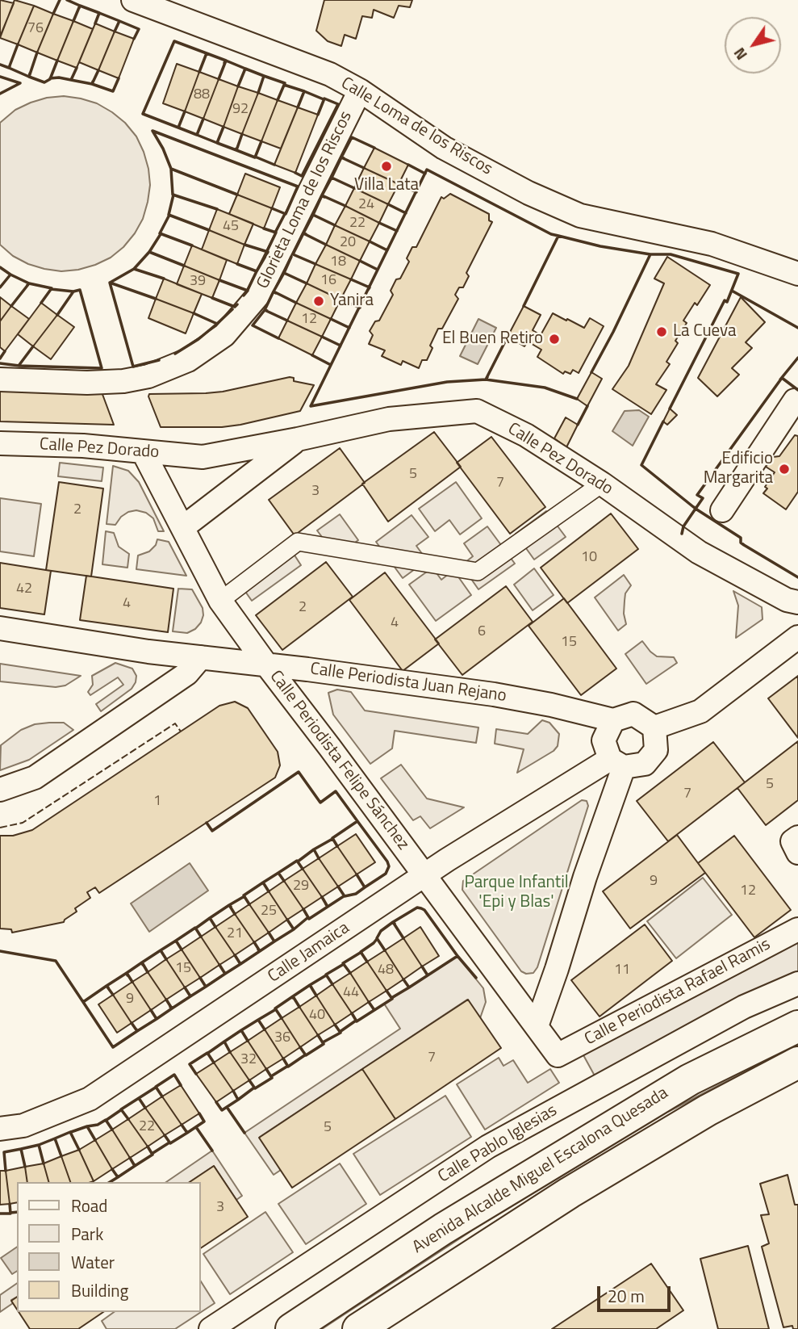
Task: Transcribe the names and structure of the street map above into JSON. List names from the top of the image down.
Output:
{
  "streets": {
    "main road": ["Avenida Alcalde Miguel Escalona Quesada"],
    "street": [
      "Calle Loma de los Riscos",
      "Glorieta Loma de los Riscos",
      "Calle Pez Dorado",
      "Calle Periodista Juan Rejano",
      "Calle Periodista Felipe Sánchez",
      "Calle Jamaica",
      "Calle Periodista Rafael Ramis",
      "Calle Pablo Iglesias"
    ]
  },
  "crossings": [
    ["Calle Loma de los Riscos", "Glorieta Loma de los Riscos"],
    ["Calle Pez Dorado", "Calle Periodista Felipe Sánchez"],
    ["Calle Periodista Juan Rejano", "Calle Periodista Felipe Sánchez"],
    ["Calle Periodista Juan Rejano", "Calle Jamaica"],
    ["Calle Periodista Felipe Sánchez", "Calle Jamaica"],
    ["Calle Periodista Felipe Sánchez", "Calle Periodista Rafael Ramis"]
  ],
  "parks": ["Parque Infantil 'Epi y Blas'"],
  "places": [
    "Villa Lata",
    "Yanira",
    "La Cueva",
    "El Buen Retiro",
    "Edificio Margarita"
  ],
  "house_numbers": [
    "76",
    "88",
    "92",
    "24",
    "22",
    "45",
    "20",
    "18",
    "16",
    "39",
    "12",
    "5",
    "7",
    "3",
    "2",
    "10",
    "42",
    "4",
    "2",
    "4",
    "6",
    "15",
    "5",
    "7",
    "1",
    "9",
    "29",
    "12",
    "25",
    "21",
    "15",
    "48",
    "11",
    "44",
    "9",
    "40",
    "36",
    "7",
    "32",
    "22",
    "5",
    "3"
  ],
  "legend": [
    "Road",
    "Park",
    "Water",
    "Building"
  ],
  "scale_bar": "20 m",
  "north": "bottom left"
}
